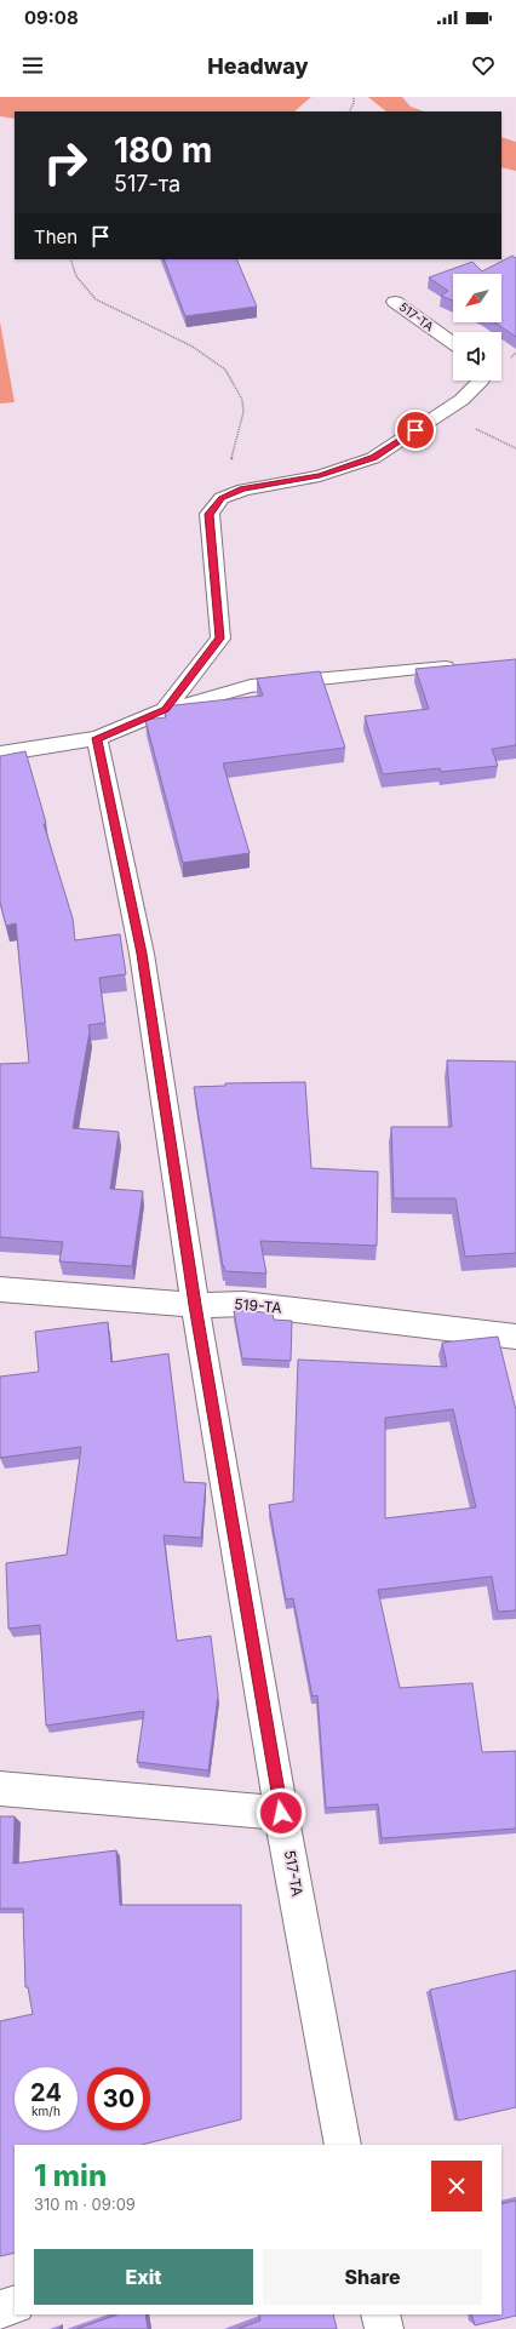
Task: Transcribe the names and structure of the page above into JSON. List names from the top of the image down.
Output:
{
  "streets": {
    "street": ["517-ТА", "519-ТА"]
  },
  "crossings": [
    ["517-ТА", "519-ТА"]
  ],
  "north": "bottom left",
  "page": {
    "status": "09:08",
    "header": "Headway",
    "turn": ["180 m", "517-та"],
    "then": "Then",
    "speed": "24 km/h",
    "limit": "30",
    "heading": ["1 min", "310 m · 09:09"],
    "buttons": ["Exit", "Share"]
  }
}
